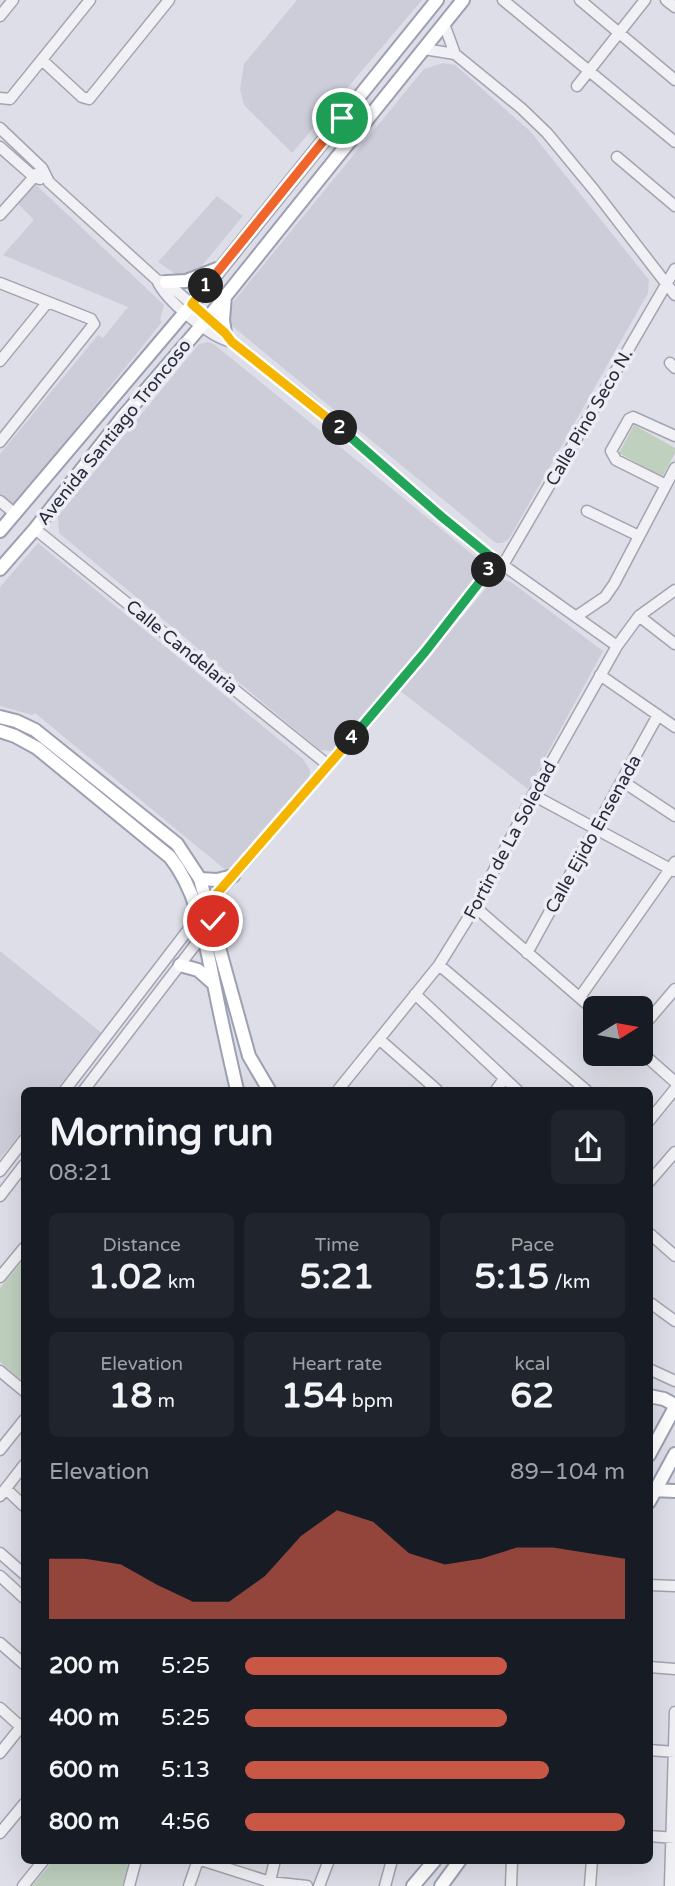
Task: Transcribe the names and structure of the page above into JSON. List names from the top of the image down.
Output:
{
  "streets": {
    "main road": ["Avenida Santiago Troncoso"],
    "street": [
      "Calle Pino Seco N.",
      "Calle Candelaria",
      "Calle Ejido Ensenada",
      "Fortin de La Soledad"
    ]
  },
  "crossings": [
    ["Calle Pino Seco N.", "Calle Candelaria"],
    ["Avenida Santiago Troncoso", "Calle Candelaria"]
  ],
  "north": "right",
  "page": {
    "pins": [
      "1",
      "2",
      "3",
      "4"
    ],
    "heading": ["Morning run", "08:21"],
    "stats": [
      ["Distance", "1.02 km"],
      ["Time", "5:21"],
      ["Pace", "5:15 /km"],
      ["Elevation", "18 m"],
      ["Heart rate", "154 bpm"],
      ["kcal", "62"]
    ],
    "chart": ["Elevation", "89–104 m"],
    "list": [
      {
        "name": "200 m",
        "note": "5:25"
      },
      {
        "name": "400 m",
        "note": "5:25"
      },
      {
        "name": "600 m",
        "note": "5:13"
      },
      {
        "name": "800 m",
        "note": "4:56"
      }
    ]
  }
}
